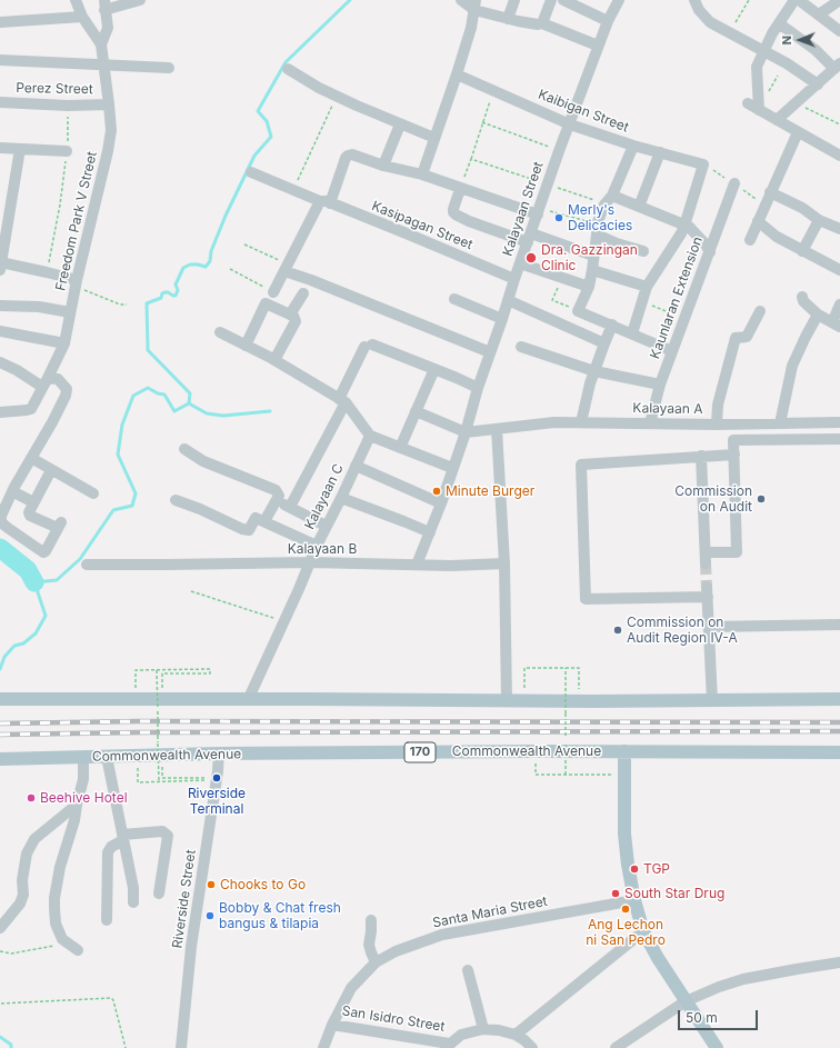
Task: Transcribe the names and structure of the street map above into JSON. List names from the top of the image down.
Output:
{
  "streets": {
    "main road": ["Commonwealth Avenue", "170"],
    "street": [
      "Perez Street",
      "Kaibigan Street",
      "Kalayaan Street",
      "Freedom Park V Street",
      "Kasipagan Street",
      "Kaunlaran Extension",
      "Kalayaan A",
      "Kalayaan C",
      "Kalayaan B",
      "Riverside Street",
      "Santa Maria Street",
      "San Isidro Street"
    ]
  },
  "crossings": [
    ["Perez Street", "Freedom Park V Street"],
    ["Kaibigan Street", "Kalayaan Street"],
    ["Kalayaan Street", "Kasipagan Street"],
    ["Kalayaan Street", "Kalayaan A"],
    ["Kaunlaran Extension", "Kalayaan A"],
    ["Kalayaan C", "Kalayaan B"],
    ["Commonwealth Avenue", "Riverside Street"],
    ["Santa Maria Street", "San Isidro Street"]
  ],
  "places": [
    "Merly's Delicacies",
    "Dra. Gazzingan Clinic",
    "Minute Burger",
    "Commission on Audit",
    "Commission on Audit Region IV-A",
    "Riverside Terminal",
    "Beehive Hotel",
    "TGP",
    "Chooks to Go",
    "South Star Drug",
    "Ang Lechon ni San Pedro",
    "Bobby & Chat fresh bangus & tilapia"
  ],
  "scale_bar": "50 m",
  "north": "left"
}
